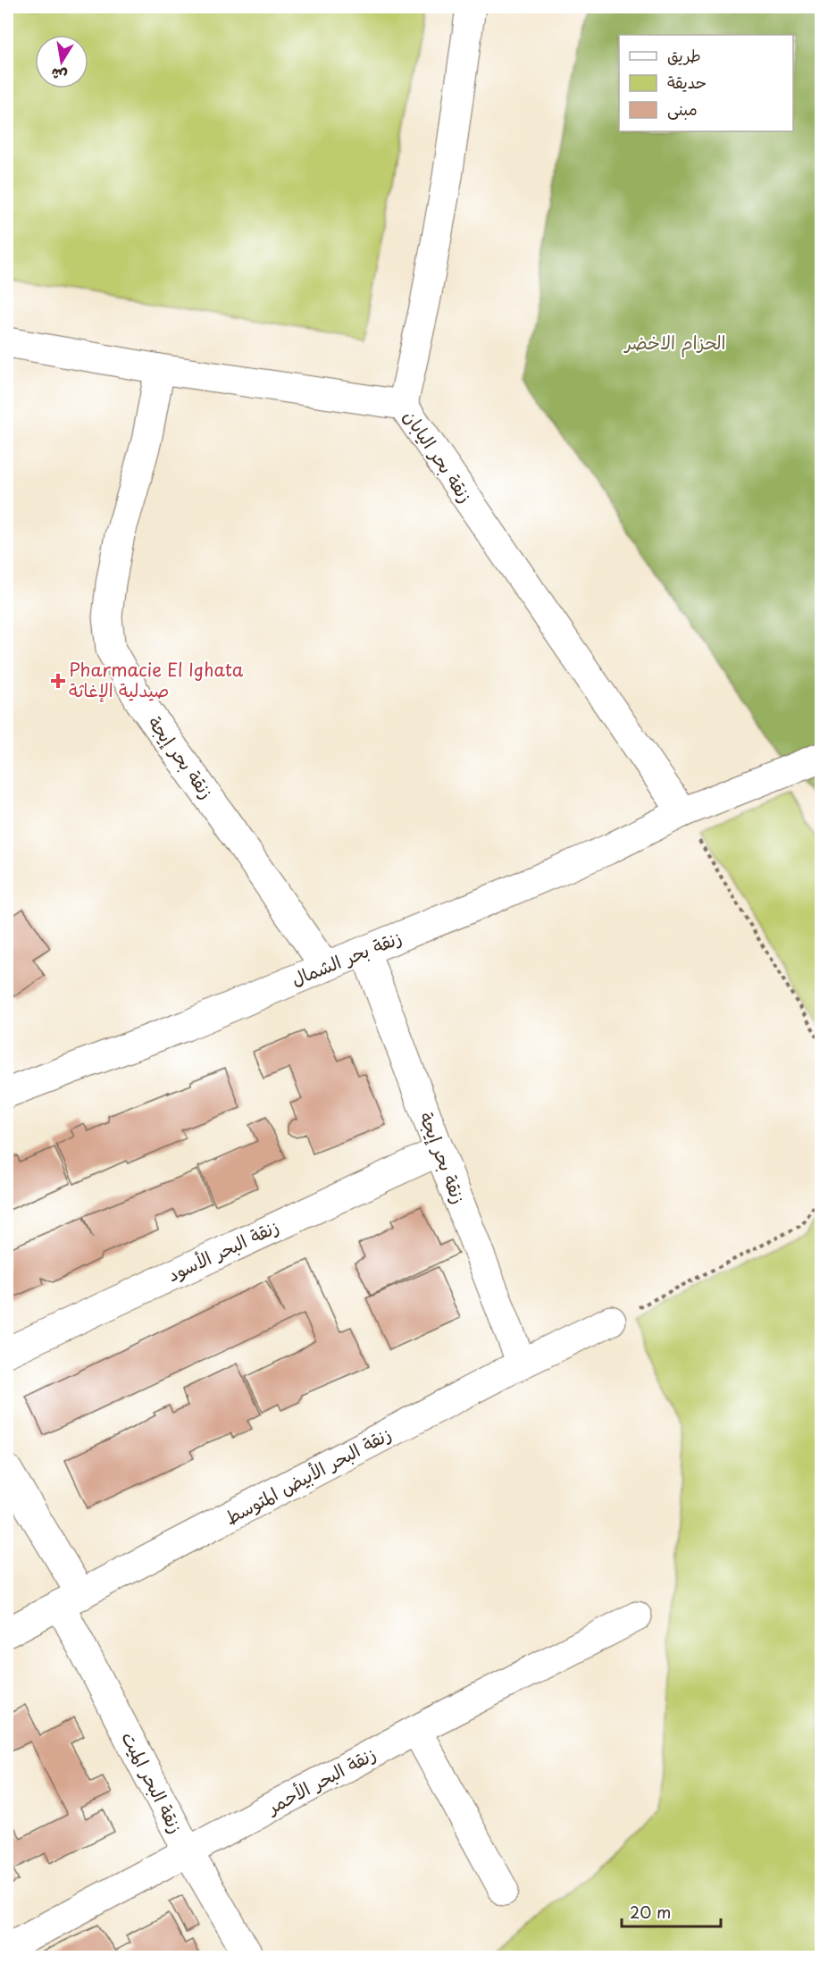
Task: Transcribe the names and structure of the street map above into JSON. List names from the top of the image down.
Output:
{
  "streets": {
    "street": [
      "زنقة بحر اليابان",
      "زنقة بحر إيجة",
      "زنقة بحر الشمال",
      "زنقة البحر الأسود",
      "زنقة البحر الأبيض المتوسط",
      "زنقة البحر الأحمر",
      "زنقة البحر الميت"
    ]
  },
  "crossings": [
    ["زنقة بحر اليابان", "زنقة بحر إيجة"],
    ["زنقة بحر اليابان", "زنقة بحر الشمال"],
    ["زنقة بحر إيجة", "زنقة بحر الشمال"],
    ["زنقة بحر إيجة", "زنقة البحر الأسود"],
    ["زنقة بحر إيجة", "زنقة البحر الأبيض المتوسط"],
    ["زنقة البحر الأبيض المتوسط", "زنقة البحر الميت"],
    ["زنقة البحر الأحمر", "زنقة البحر الميت"]
  ],
  "parks": ["الحزام الاخضر"],
  "places": {
    "health": ["Pharmacie El Ighata صيدلية الإغاثة"]
  },
  "legend": ["طريق", "حديقة", "مبنى"],
  "scale_bar": "20 m",
  "north": "bottom"
}
